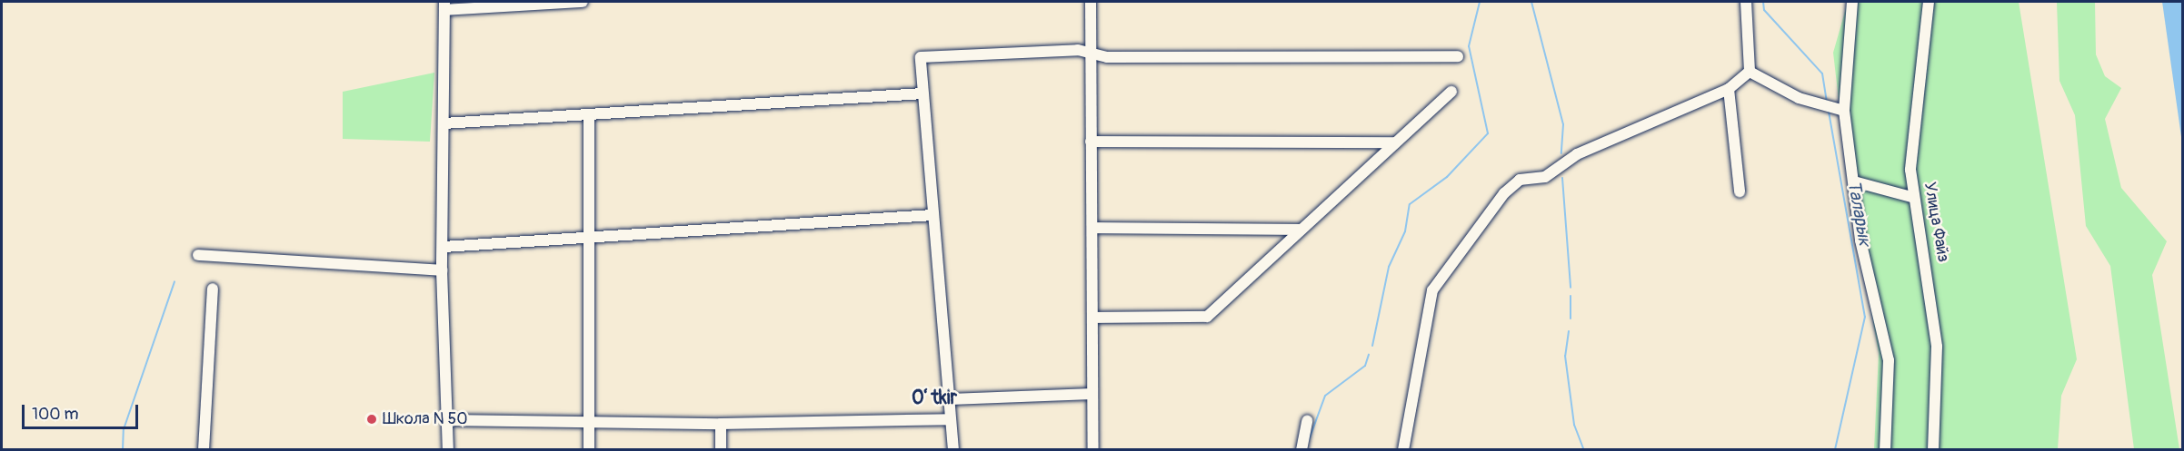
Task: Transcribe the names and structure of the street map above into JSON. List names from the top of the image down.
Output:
{
  "streets": {
    "street": ["Улица Файз"]
  },
  "districts": ["Oʻtkir"],
  "water": ["Таларык"],
  "places": ["Школа N 50"],
  "scale_bar": "100 m"
}
